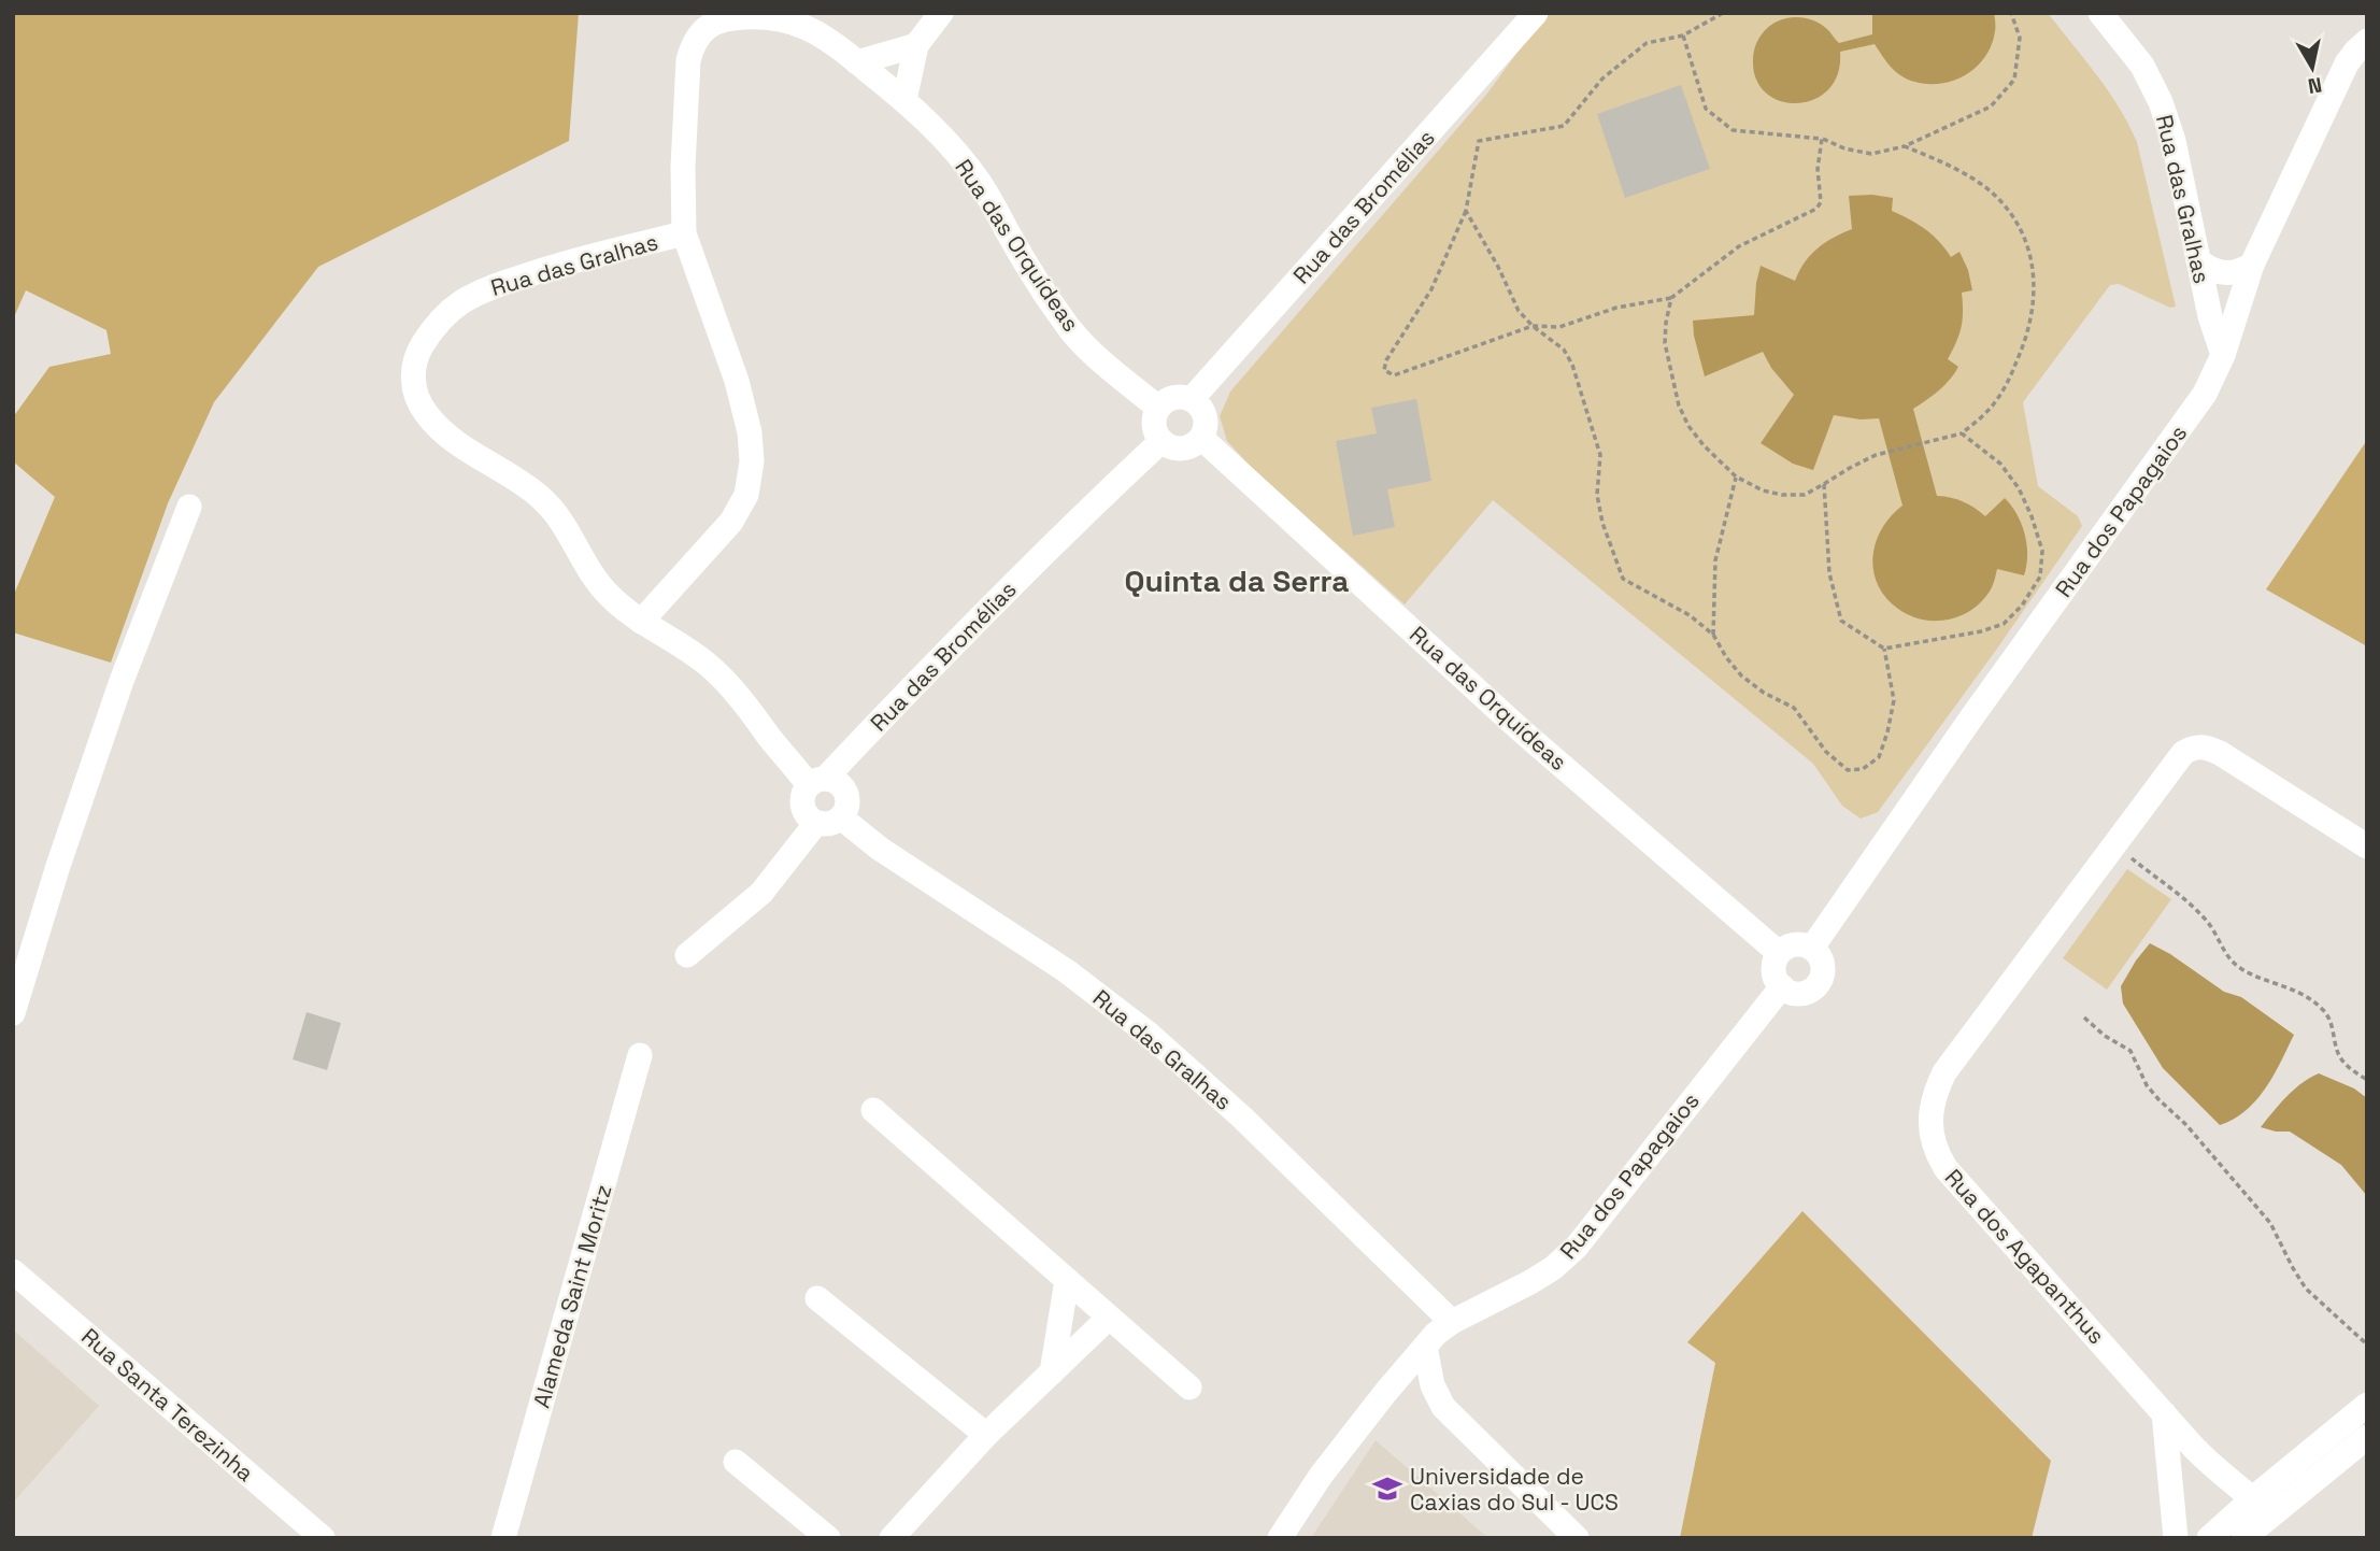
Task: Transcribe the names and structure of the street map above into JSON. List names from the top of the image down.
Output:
{
  "streets": {
    "street": [
      "Rua das Gralhas",
      "Rua das Bromélias",
      "Rua das Orquídeas",
      "Rua dos Papagaios",
      "Rua dos Agapanthus",
      "Alameda Saint Moritz",
      "Rua Santa Terezinha"
    ]
  },
  "crossings": [
    ["Rua das Gralhas", "Rua das Bromélias"],
    ["Rua das Gralhas", "Rua das Orquídeas"],
    ["Rua das Gralhas", "Rua dos Papagaios"],
    ["Rua das Bromélias", "Rua das Orquídeas"],
    ["Rua das Orquídeas", "Rua dos Papagaios"]
  ],
  "districts": ["Quinta da Serra"],
  "places": {
    "school or university": ["Universidade de Caxias do Sul - UCS"]
  },
  "north": "bottom"
}
